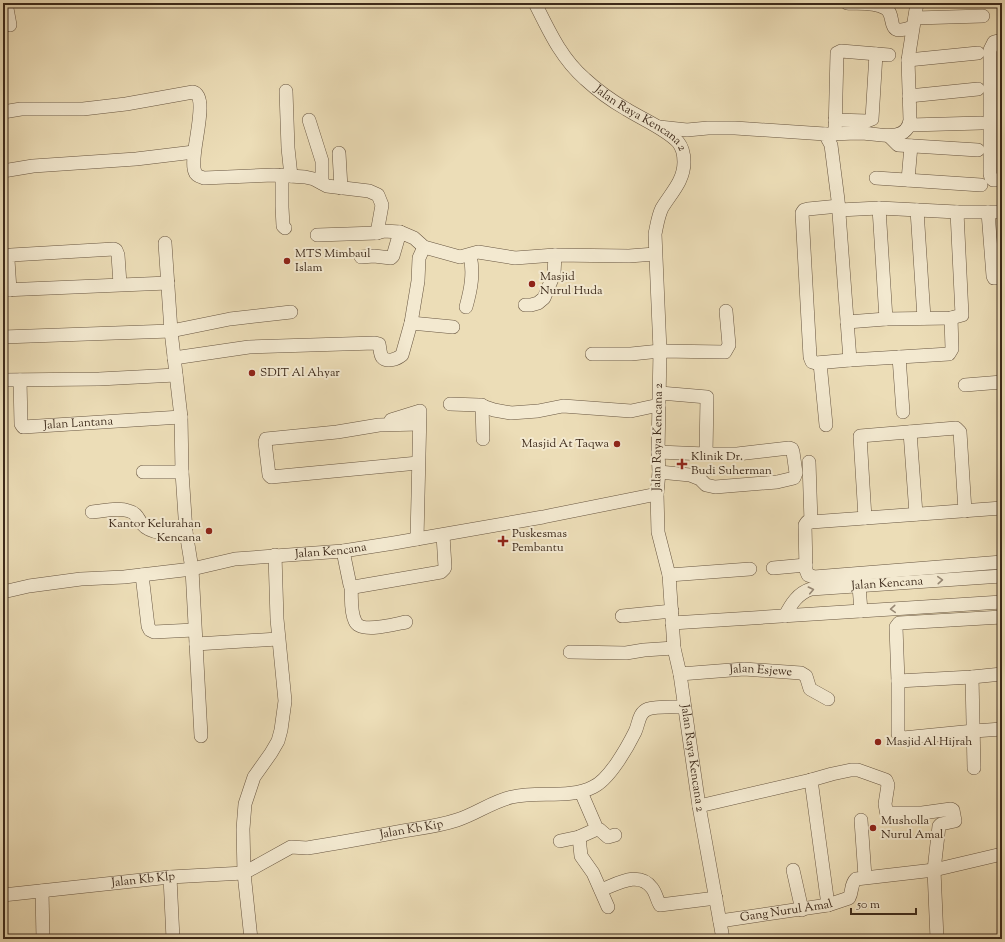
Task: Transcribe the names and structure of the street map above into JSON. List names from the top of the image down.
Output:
{
  "streets": {
    "street": [
      "Jalan Raya Kencana 2",
      "Jalan Lantana",
      "Jalan Kencana",
      "Jalan Esjewe",
      "Jalan Kb Kip",
      "Jalan Kb Klp",
      "Gang Nurul Amal"
    ]
  },
  "crossings": [
    ["Jalan Raya Kencana 2", "Jalan Kencana"],
    ["Jalan Raya Kencana 2", "Jalan Esjewe"],
    ["Jalan Raya Kencana 2", "Gang Nurul Amal"],
    ["Jalan Kb Kip", "Jalan Kb Klp"]
  ],
  "places": {
    "other": [
      "MTS Mimbaul Islam",
      "Masjid Nurul Huda",
      "SDIT Al Ahyar",
      "Masjid At Taqwa",
      "Kantor Kelurahan Kencana",
      "Masjid Al Hijrah",
      "Musholla Nurul Amal"
    ],
    "health": ["Klinik Dr. Budi Suherman", "Puskesmas Pembantu"]
  },
  "scale_bar": "50 m"
}
